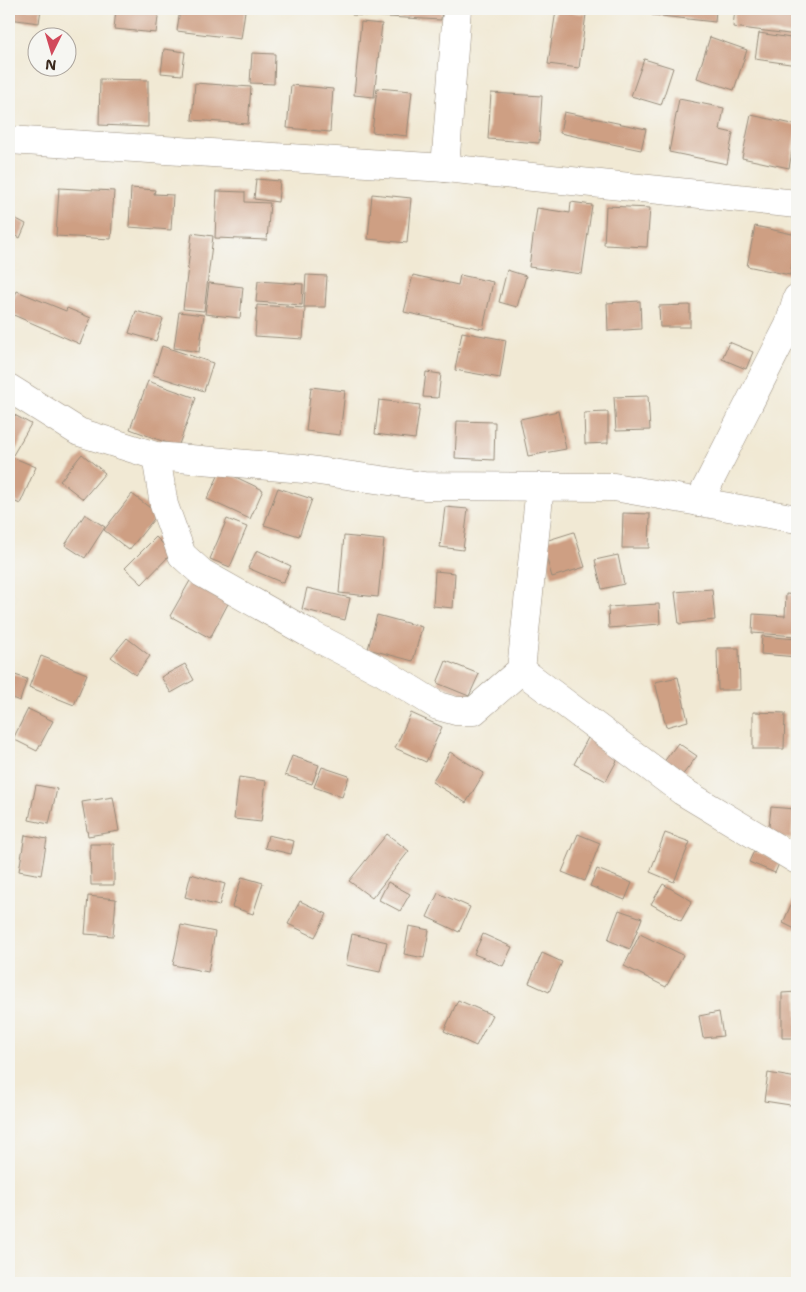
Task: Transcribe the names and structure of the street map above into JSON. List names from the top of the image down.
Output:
{
  "north": "bottom"
}
